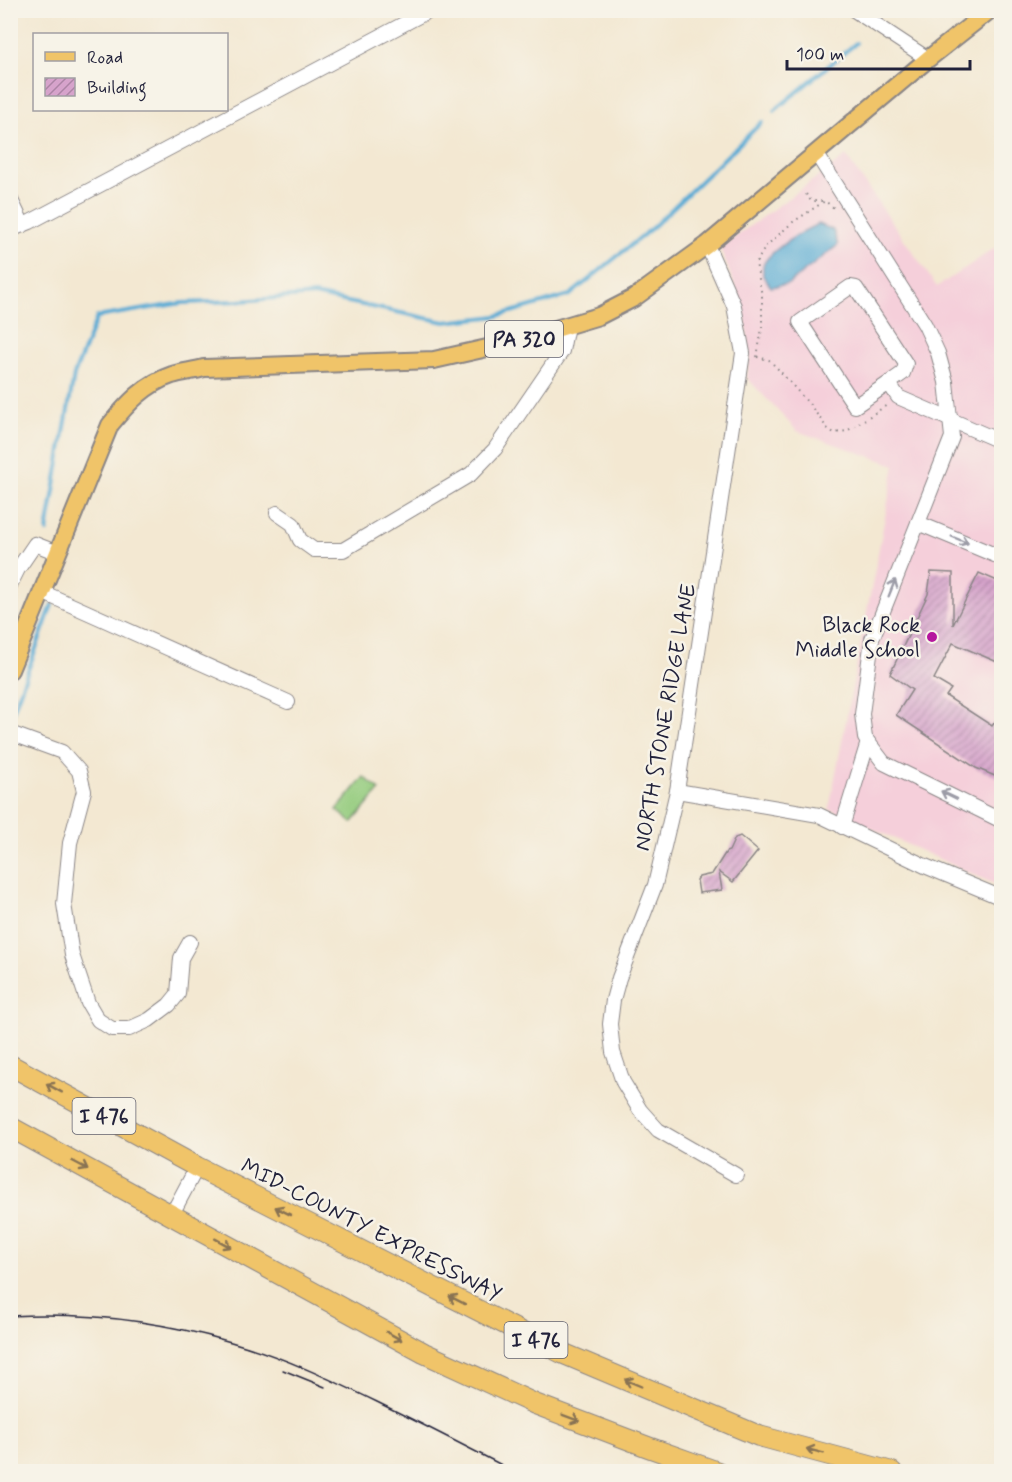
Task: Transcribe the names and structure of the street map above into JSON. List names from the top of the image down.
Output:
{
  "streets": {
    "highway": ["I 476", "MID-COUNTY EXPRESSWAY"],
    "main road": ["PA 320"],
    "street": ["NORTH STONE RIDGE LANE"]
  },
  "crossings": [
    ["PA 320", "NORTH STONE RIDGE LANE"]
  ],
  "places": ["Black Rock Middle School"],
  "legend": ["Road", "Building"],
  "scale_bar": "100 m"
}
